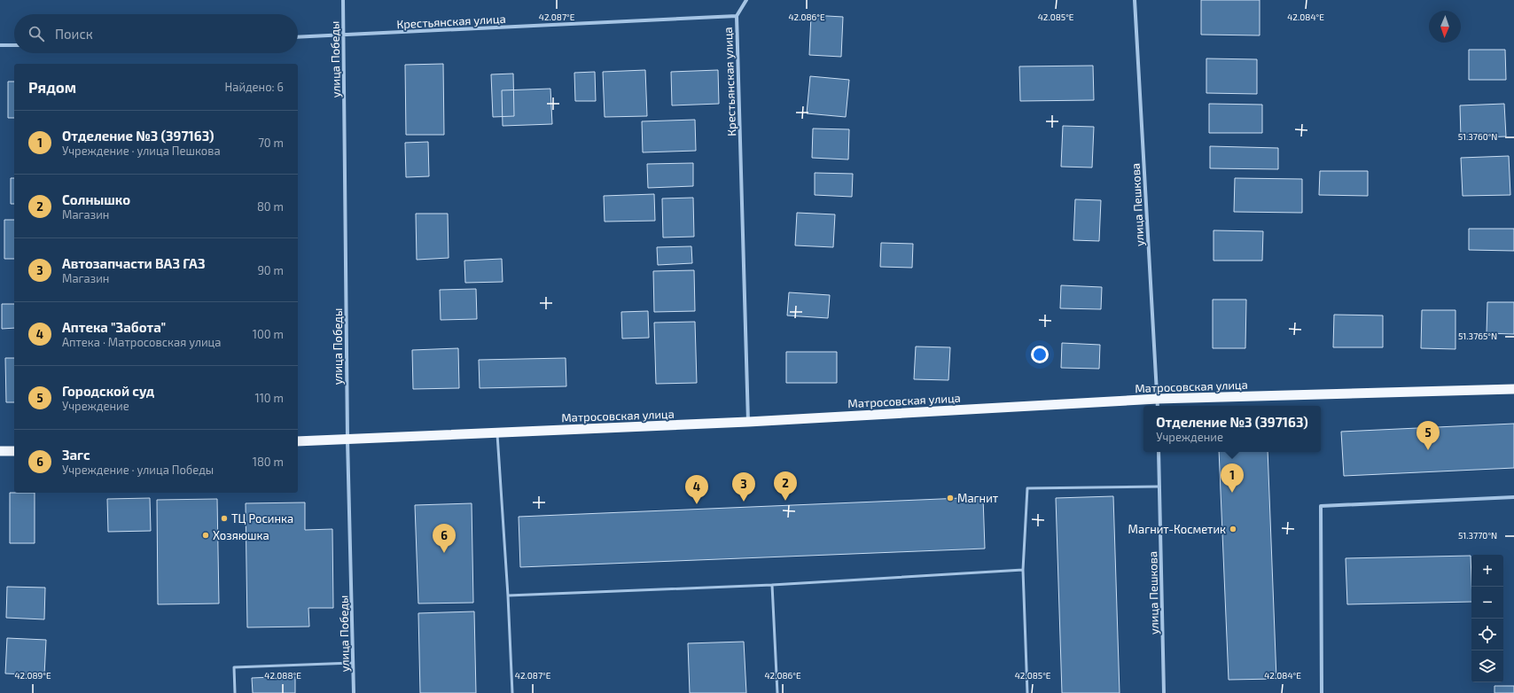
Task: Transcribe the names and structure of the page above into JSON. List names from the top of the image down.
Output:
{
  "streets": {
    "highway": ["Матросовская улица"],
    "street": ["Крестьянская улица", "улица Победы", "улица Пешкова"]
  },
  "crossings": [
    ["Крестьянская улица", "улица Победы"],
    ["Крестьянская улица", "Матросовская улица"],
    ["улица Победы", "Матросовская улица"],
    ["улица Пешкова", "Матросовская улица"]
  ],
  "places": [
    "Магнит",
    "ТЦ Росинка",
    "Магнит-Косметик",
    "Хозяюшка"
  ],
  "north": "bottom",
  "page": {
    "search": "Поиск",
    "heading": ["Рядом", "Найдено: 6"],
    "list": [
      {
        "mark": "1",
        "name": "Отделение №3 (397163)",
        "note": "Учреждение · улица Пешкова",
        "value": "70 m"
      },
      {
        "mark": "2",
        "name": "Солнышко",
        "note": "Магазин",
        "value": "80 m"
      },
      {
        "mark": "3",
        "name": "Автозапчасти ВАЗ ГАЗ",
        "note": "Магазин",
        "value": "90 m"
      },
      {
        "mark": "4",
        "name": "Аптека \"Забота\"",
        "note": "Аптека · Матросовская улица",
        "value": "100 m"
      },
      {
        "mark": "5",
        "name": "Городской суд",
        "note": "Учреждение",
        "value": "110 m"
      },
      {
        "mark": "6",
        "name": "Загс",
        "note": "Учреждение · улица Победы",
        "value": "180 m"
      }
    ],
    "popup": ["Отделение №3 (397163)", "Учреждение"],
    "pins": [
      "5",
      "1",
      "2",
      "3",
      "4",
      "6"
    ],
    "map_buttons": ["+", "−"]
  },
  "coordinates": [
    "42.087°E",
    "42.086°E",
    "42.085°E",
    "42.084°E",
    "51.3760°N",
    "51.3765°N",
    "51.3770°N",
    "42.089°E",
    "42.088°E"
  ]
}
